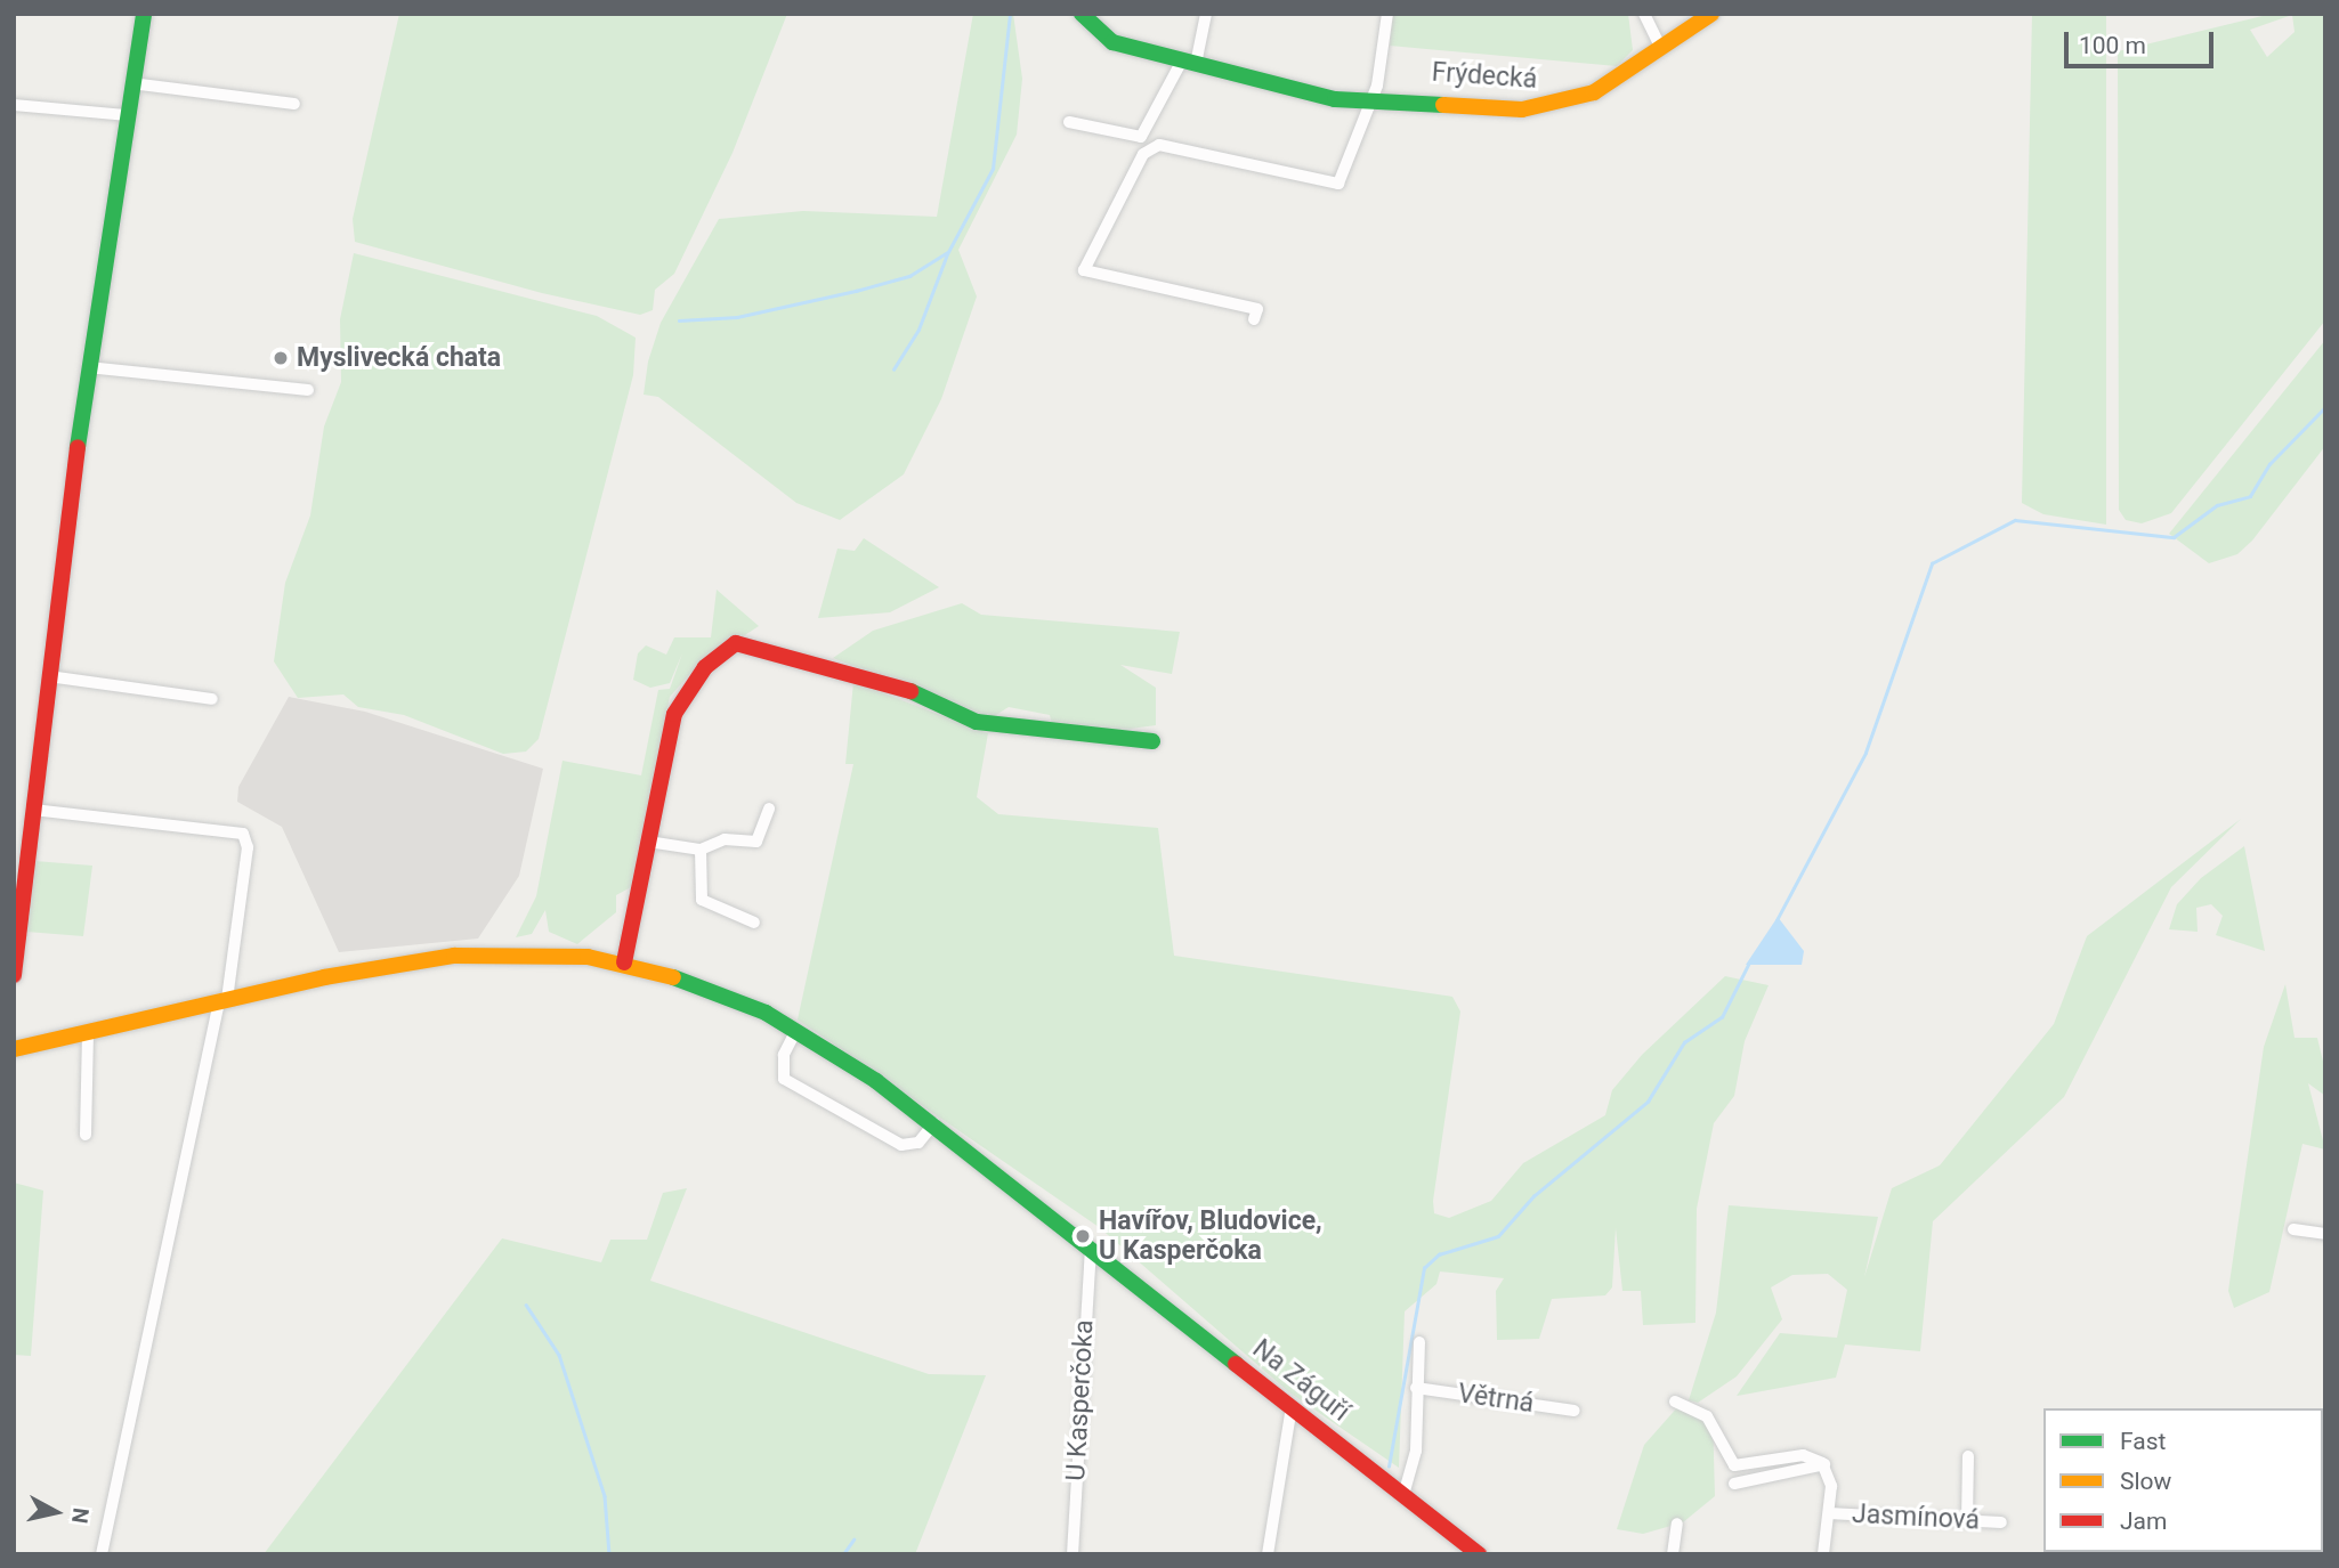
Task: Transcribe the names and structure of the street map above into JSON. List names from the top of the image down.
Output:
{
  "streets": {
    "street": [
      "Frýdecká",
      "Na Záguří",
      "Větrná",
      "U Kasperčoka",
      "Jasmínová"
    ]
  },
  "crossings": [
    ["Na Záguří", "U Kasperčoka"]
  ],
  "places": ["Myslivecká chata", "Havířov, Bludovice, U Kasperčoka"],
  "legend": ["Fast", "Slow", "Jam"],
  "scale_bar": "100 m",
  "north": "right"
}
